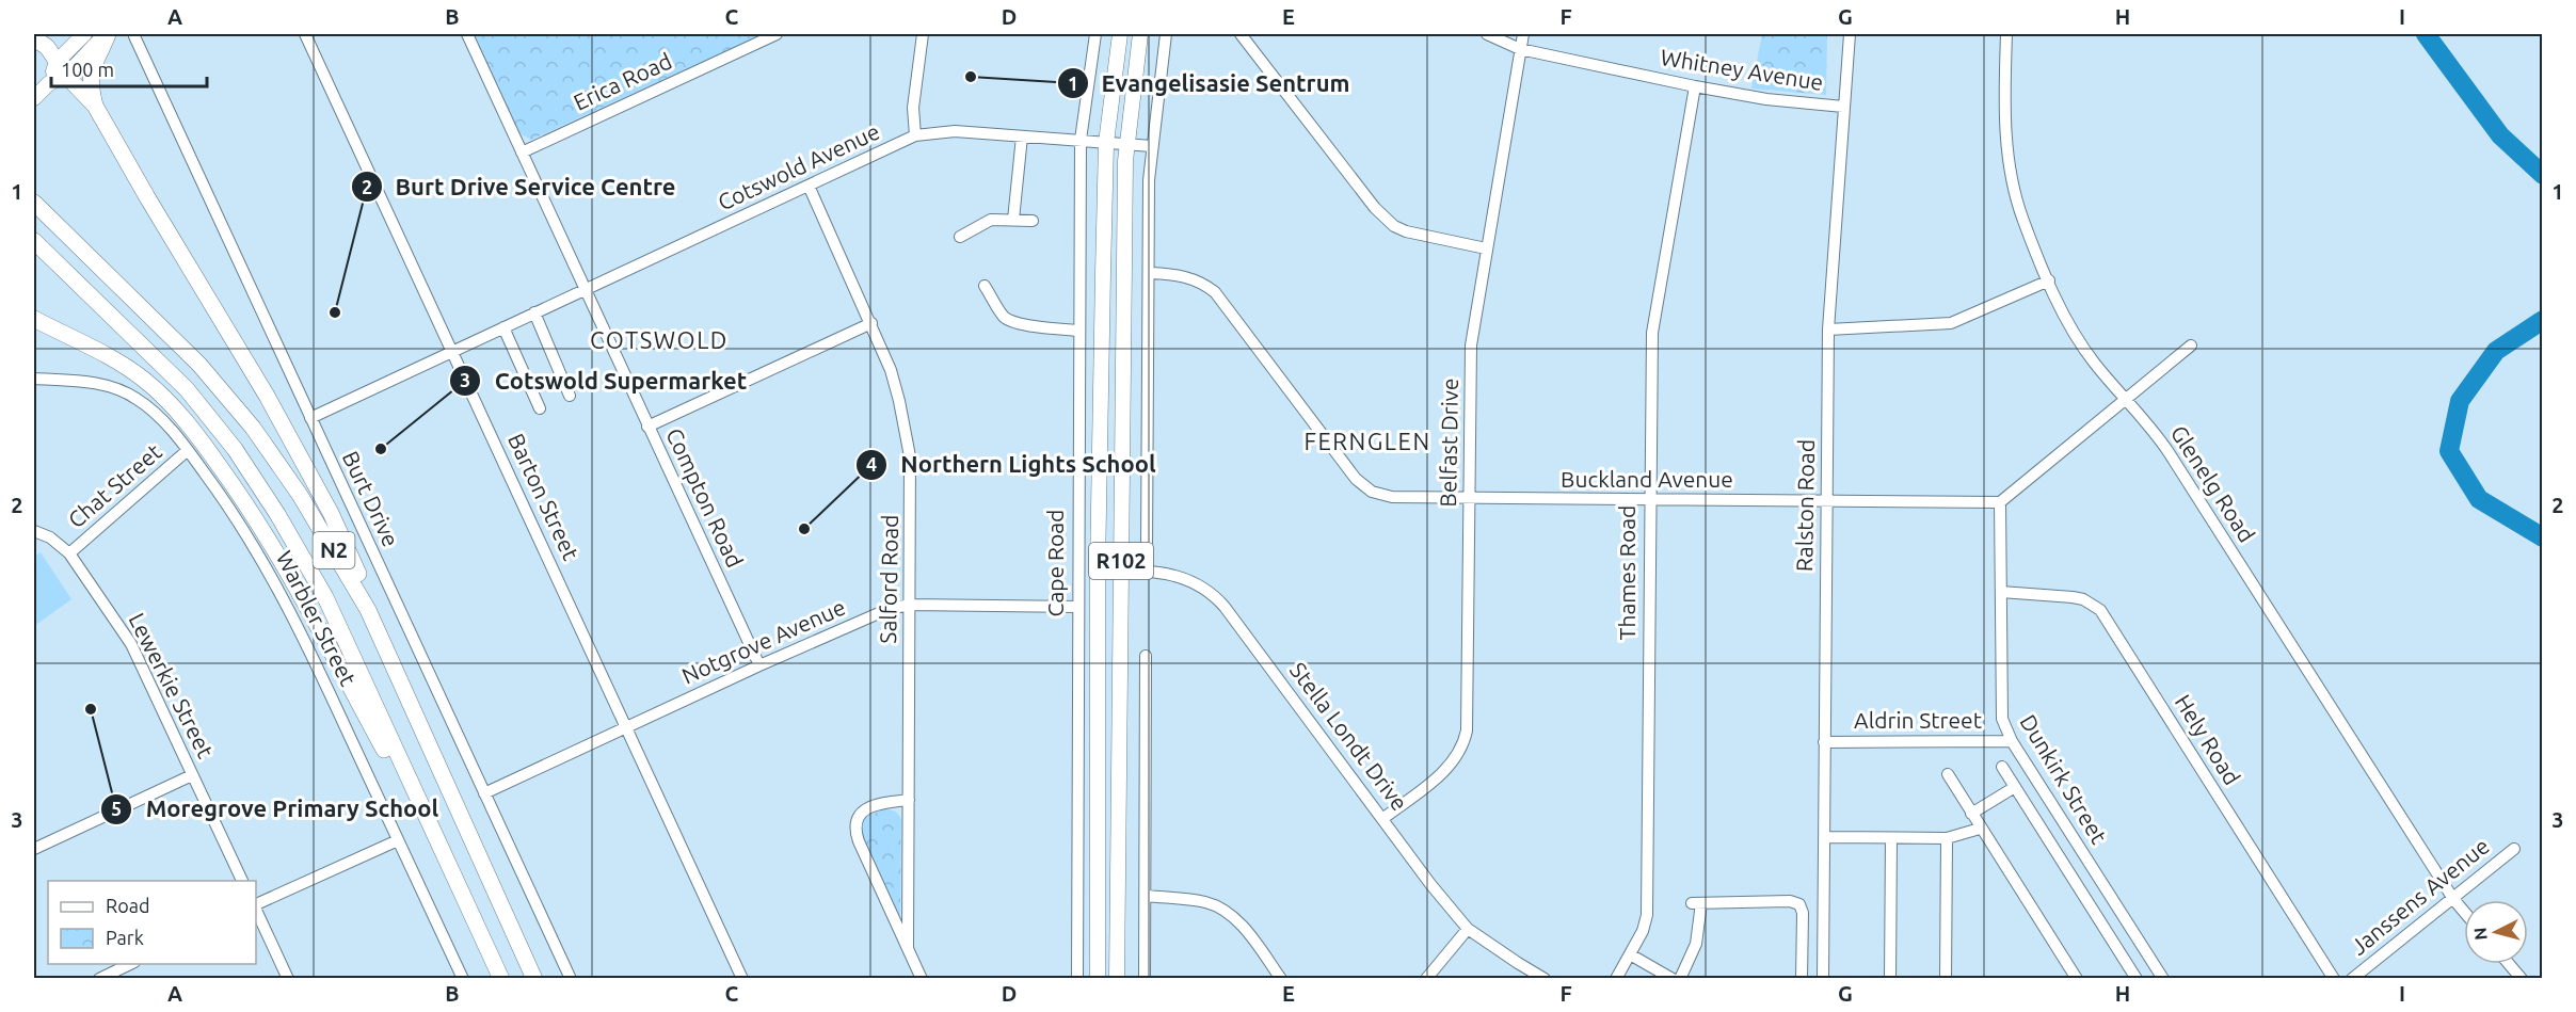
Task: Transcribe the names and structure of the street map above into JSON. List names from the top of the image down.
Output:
{
  "streets": {
    "highway": ["N2"],
    "main road": ["R102", "Cape Road"],
    "street": [
      "Whitney Avenue",
      "Erica Road",
      "Cotswold Avenue",
      "Belfast Drive",
      "Buckland Avenue",
      "Glenelg Road",
      "Chat Street",
      "Barton Street",
      "Compton Road",
      "Burt Drive",
      "Ralston Road",
      "Thames Road",
      "Salford Road",
      "Warbler Street",
      "Notgrove Avenue",
      "Lewerkie Street",
      "Aldrin Street",
      "Stella Londt Drive",
      "Hely Road",
      "Dunkirk Street",
      "Janssens Avenue"
    ]
  },
  "crossings": [
    ["Whitney Avenue", "Belfast Drive"],
    ["Whitney Avenue", "Ralston Road"],
    ["Whitney Avenue", "Thames Road"],
    ["Erica Road", "Compton Road"],
    ["Cotswold Avenue", "Barton Street"],
    ["Cotswold Avenue", "Compton Road"],
    ["Cotswold Avenue", "Burt Drive"],
    ["Cotswold Avenue", "R102"],
    ["Cotswold Avenue", "Cape Road"],
    ["Cotswold Avenue", "Salford Road"],
    ["Belfast Drive", "Buckland Avenue"],
    ["Belfast Drive", "Stella Londt Drive"],
    ["Buckland Avenue", "Ralston Road"],
    ["Buckland Avenue", "Thames Road"],
    ["Buckland Avenue", "Dunkirk Street"],
    ["Glenelg Road", "Janssens Avenue"],
    ["Chat Street", "Warbler Street"],
    ["Chat Street", "Lewerkie Street"],
    ["Barton Street", "Notgrove Avenue"],
    ["Compton Road", "Notgrove Avenue"],
    ["Burt Drive", "Notgrove Avenue"],
    ["Ralston Road", "Aldrin Street"],
    ["R102", "Stella Londt Drive"],
    ["Cape Road", "Notgrove Avenue"],
    ["Cape Road", "Stella Londt Drive"],
    ["Salford Road", "Notgrove Avenue"],
    ["Aldrin Street", "Dunkirk Street"],
    ["Hely Road", "Dunkirk Street"]
  ],
  "districts": ["COTSWOLD", "FERNGLEN"],
  "places": [
    "Evangelisasie Sentrum",
    "Burt Drive Service Centre",
    "Cotswold Supermarket",
    "Northern Lights School",
    "Moregrove Primary School"
  ],
  "legend": ["Road", "Park"],
  "scale_bar": "100 m",
  "north": "left",
  "grid": {
    "columns": [
      "A",
      "B",
      "C",
      "D",
      "E",
      "F",
      "G",
      "H",
      "I"
    ],
    "rows": ["1", "2", "3"]
  }
}
